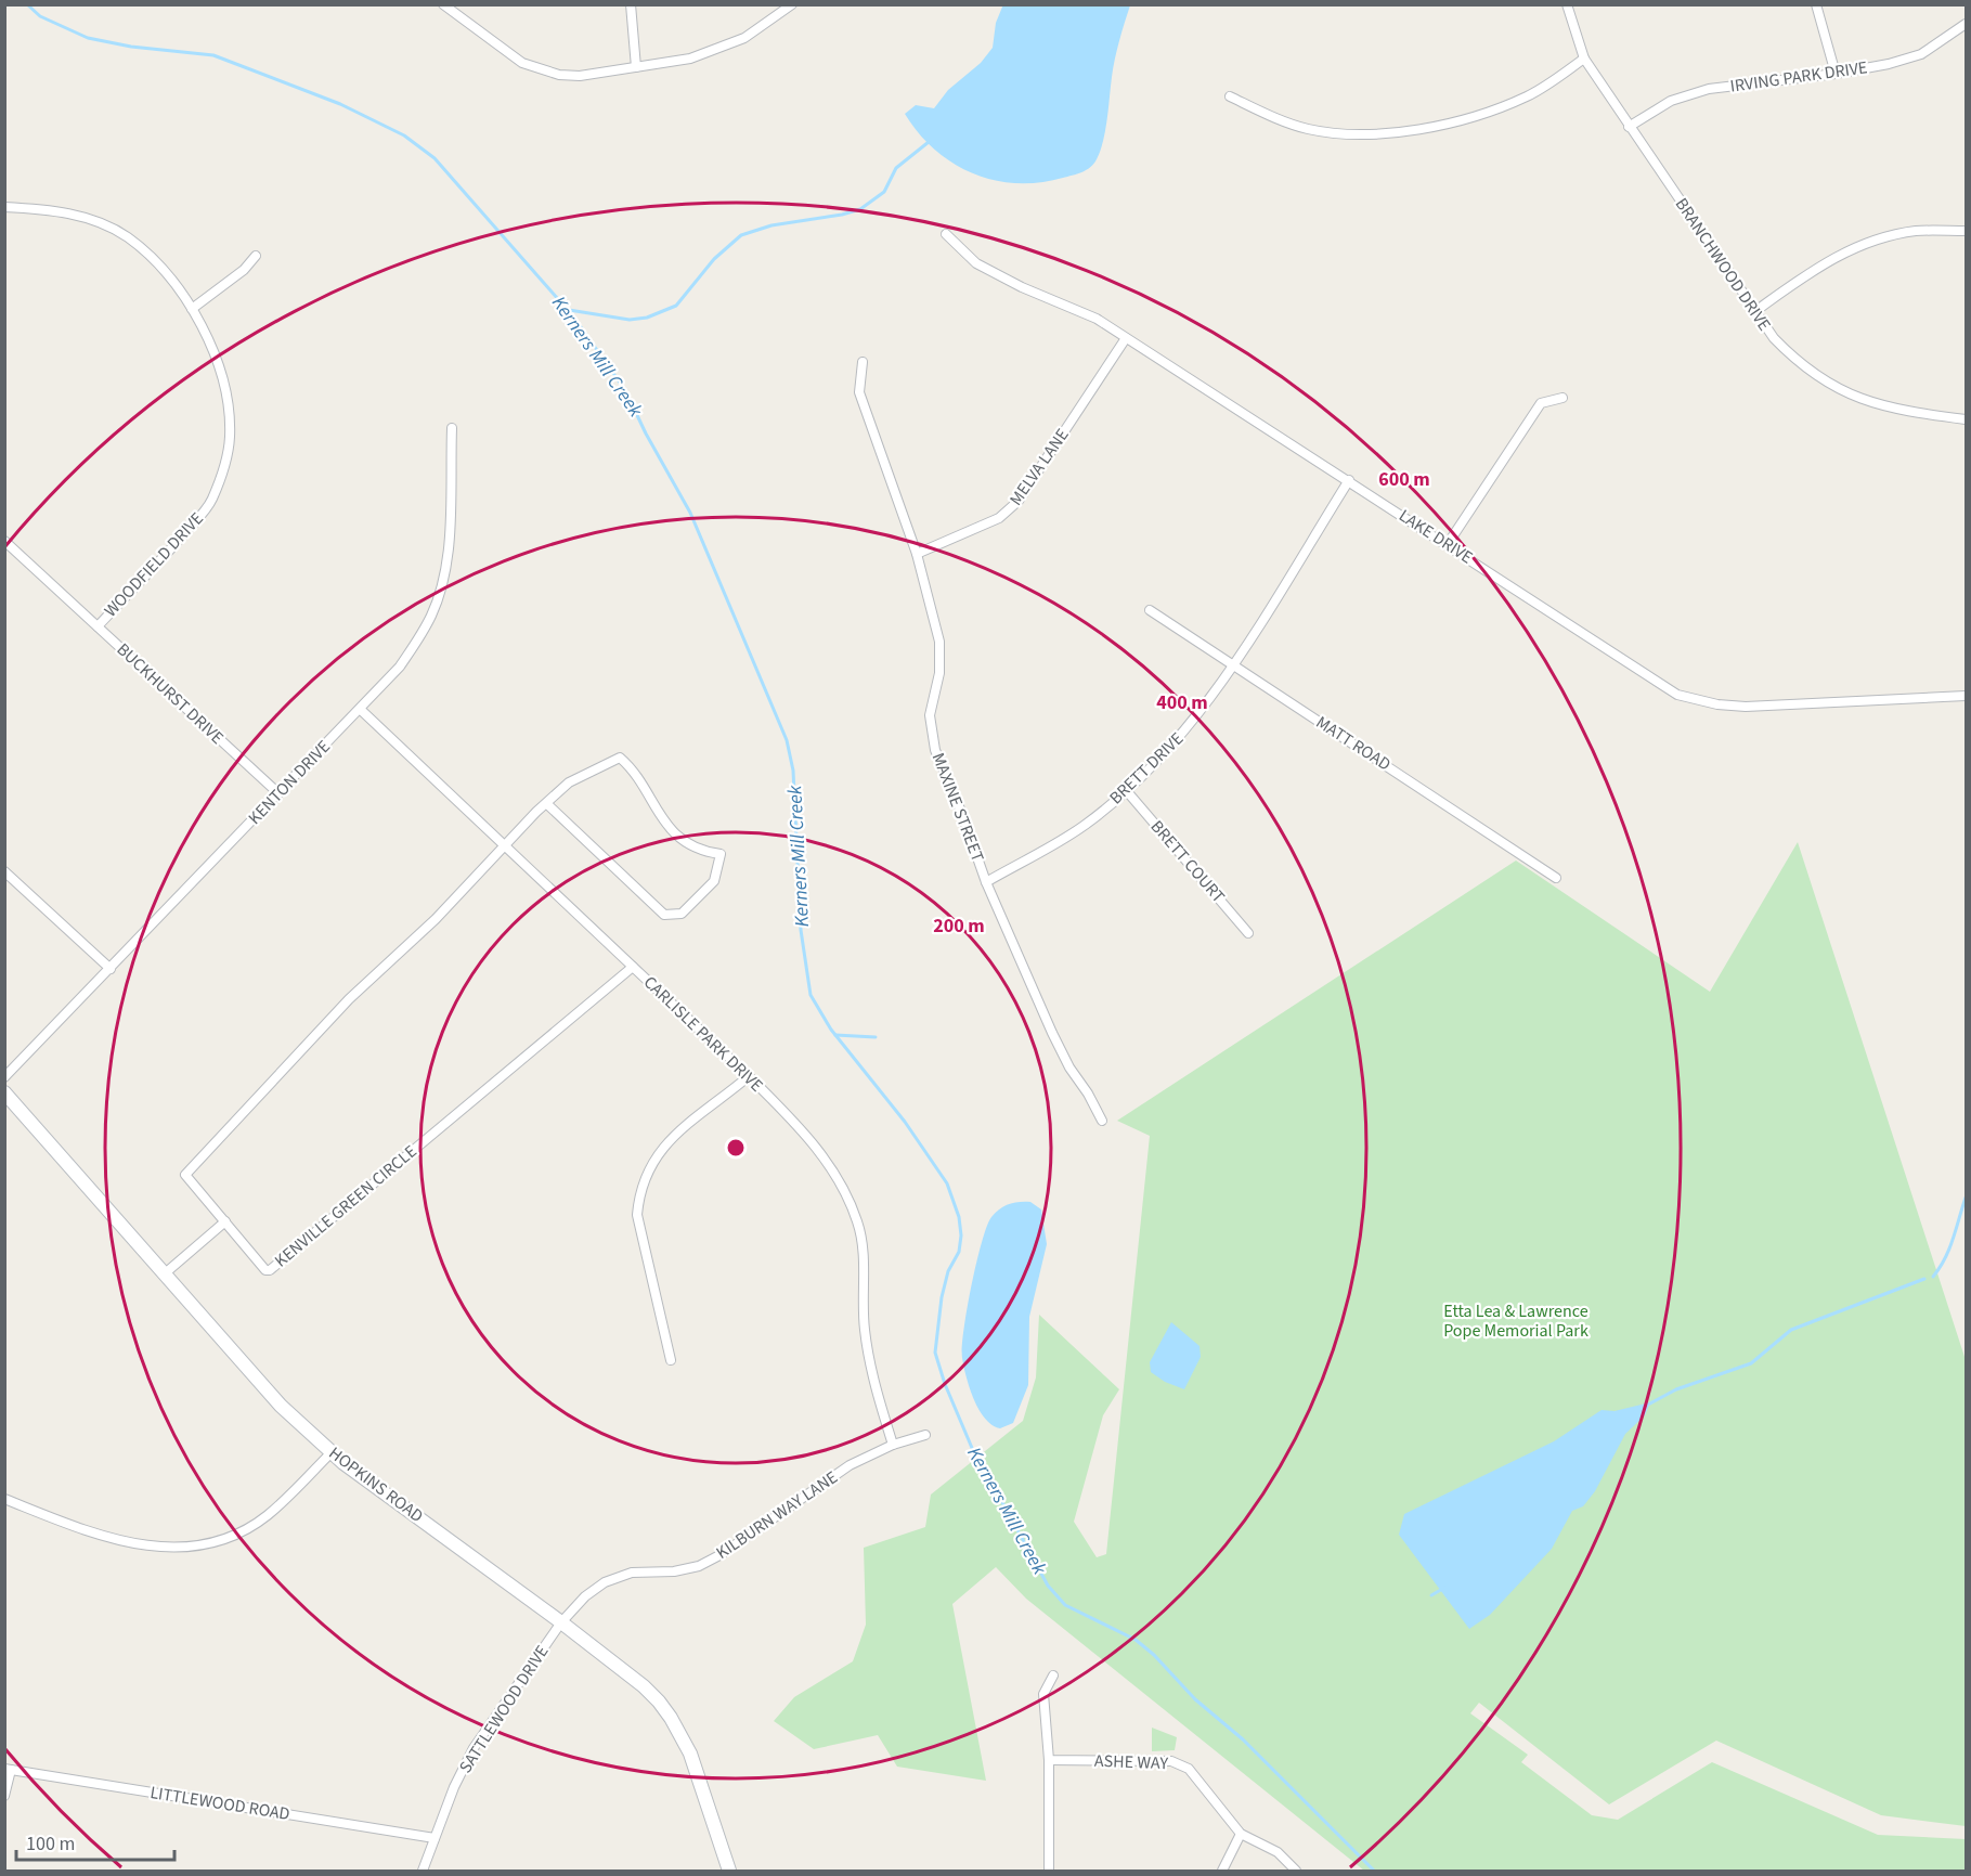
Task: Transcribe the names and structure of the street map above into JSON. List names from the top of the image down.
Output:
{
  "streets": {
    "main road": ["HOPKINS ROAD"],
    "street": [
      "IRVING PARK DRIVE",
      "BRANCHWOOD DRIVE",
      "MELVA LANE",
      "LAKE DRIVE",
      "WOODFIELD DRIVE",
      "BUCKHURST DRIVE",
      "MATT ROAD",
      "BRETT DRIVE",
      "KENTON DRIVE",
      "MAXINE STREET",
      "BRETT COURT",
      "CARLISLE PARK DRIVE",
      "KENVILLE GREEN CIRCLE",
      "KILBURN WAY LANE",
      "SATTLEWOOD DRIVE",
      "ASHE WAY",
      "LITTLEWOOD ROAD"
    ]
  },
  "crossings": [
    ["IRVING PARK DRIVE", "BRANCHWOOD DRIVE"],
    ["MELVA LANE", "LAKE DRIVE"],
    ["MELVA LANE", "MAXINE STREET"],
    ["LAKE DRIVE", "BRETT DRIVE"],
    ["WOODFIELD DRIVE", "BUCKHURST DRIVE"],
    ["BUCKHURST DRIVE", "KENTON DRIVE"],
    ["MATT ROAD", "BRETT DRIVE"],
    ["BRETT DRIVE", "MAXINE STREET"],
    ["BRETT DRIVE", "BRETT COURT"],
    ["KENTON DRIVE", "CARLISLE PARK DRIVE"],
    ["CARLISLE PARK DRIVE", "KENVILLE GREEN CIRCLE"],
    ["CARLISLE PARK DRIVE", "KILBURN WAY LANE"],
    ["HOPKINS ROAD", "KILBURN WAY LANE"],
    ["HOPKINS ROAD", "SATTLEWOOD DRIVE"],
    ["KILBURN WAY LANE", "SATTLEWOOD DRIVE"],
    ["SATTLEWOOD DRIVE", "LITTLEWOOD ROAD"]
  ],
  "water": ["Kerners Mill Creek"],
  "parks": ["Etta Lea & Lawrence Pope Memorial Park"],
  "scale_bar": "100 m",
  "rings": ["600 m", "400 m", "200 m"]
}
